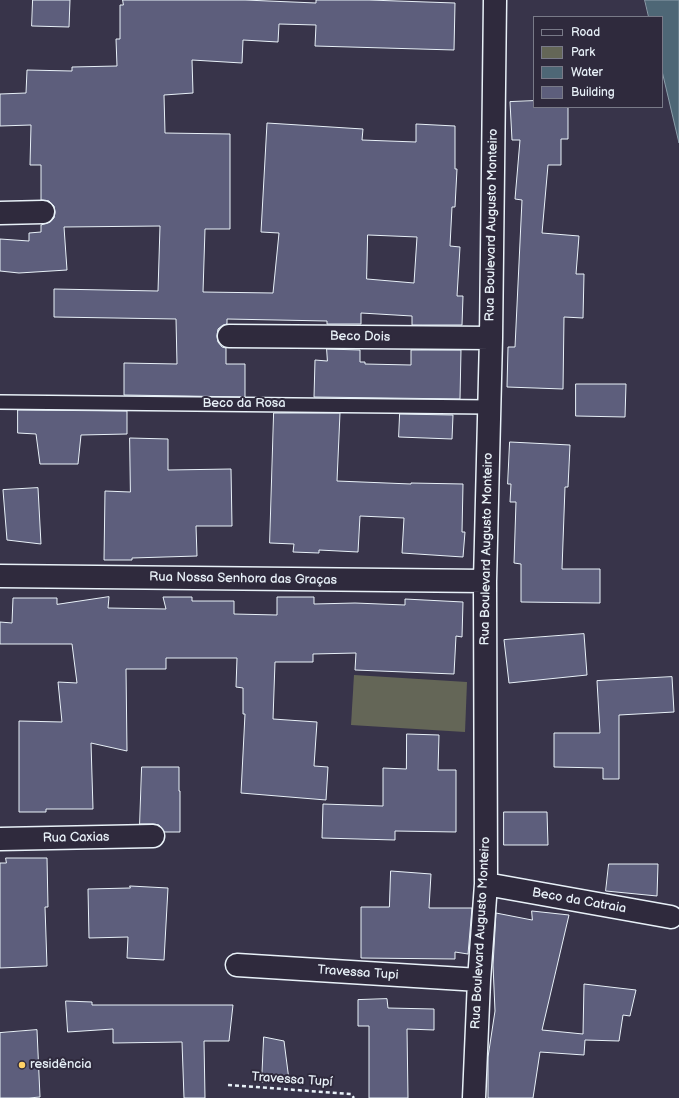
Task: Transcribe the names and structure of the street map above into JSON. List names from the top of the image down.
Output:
{
  "streets": {
    "street": [
      "Rua Boulevard Augusto Monteiro",
      "Beco Dois",
      "Rua Nossa Senhora das Graças",
      "Rua Caxias",
      "Beco da Catraia",
      "Travessa Tupi"
    ],
    "lane": ["Beco da Rosa"],
    "path": ["Travessa Tupí"]
  },
  "crossings": [
    ["Rua Boulevard Augusto Monteiro", "Beco Dois"],
    ["Rua Boulevard Augusto Monteiro", "Beco da Rosa"],
    ["Rua Boulevard Augusto Monteiro", "Rua Nossa Senhora das Graças"],
    ["Rua Boulevard Augusto Monteiro", "Beco da Catraia"],
    ["Rua Boulevard Augusto Monteiro", "Travessa Tupi"]
  ],
  "places": ["residência"],
  "legend": [
    "Road",
    "Park",
    "Water",
    "Building"
  ]
}
